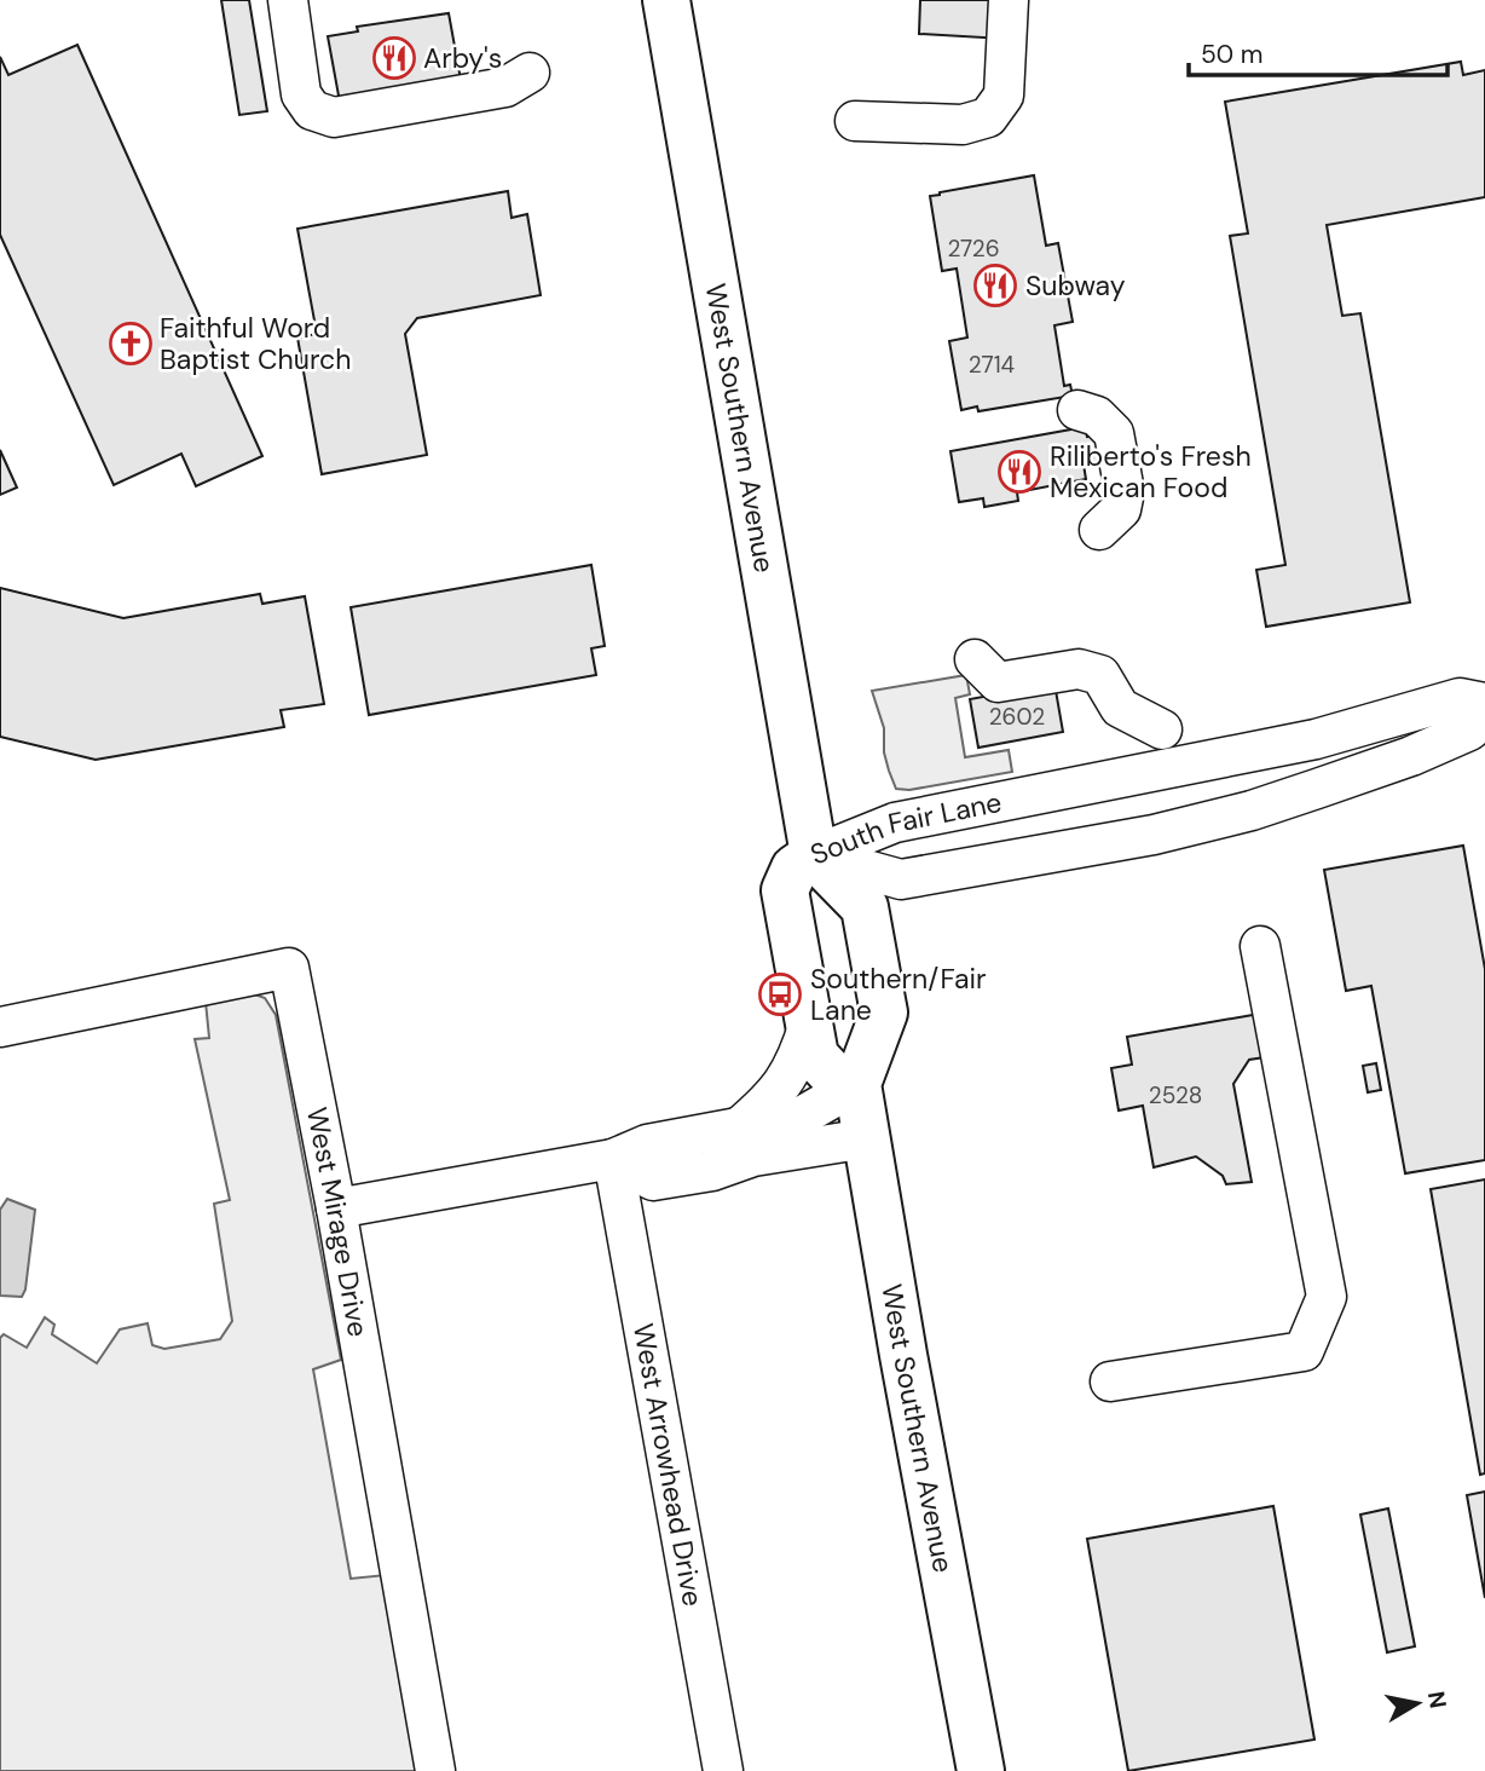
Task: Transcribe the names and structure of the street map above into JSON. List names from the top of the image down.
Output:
{
  "streets": {
    "main road": ["West Southern Avenue"],
    "street": ["South Fair Lane", "West Mirage Drive", "West Arrowhead Drive"]
  },
  "crossings": [
    ["West Southern Avenue", "South Fair Lane"]
  ],
  "places": {
    "restaurant": ["Arby's", "Subway", "Riliberto's Fresh Mexican Food"],
    "church": ["Faithful Word Baptist Church"],
    "bus stop": ["Southern/Fair Lane"]
  },
  "house_numbers": [
    "2726",
    "2714",
    "2602",
    "2528"
  ],
  "scale_bar": "50 m",
  "north": "right"
}
